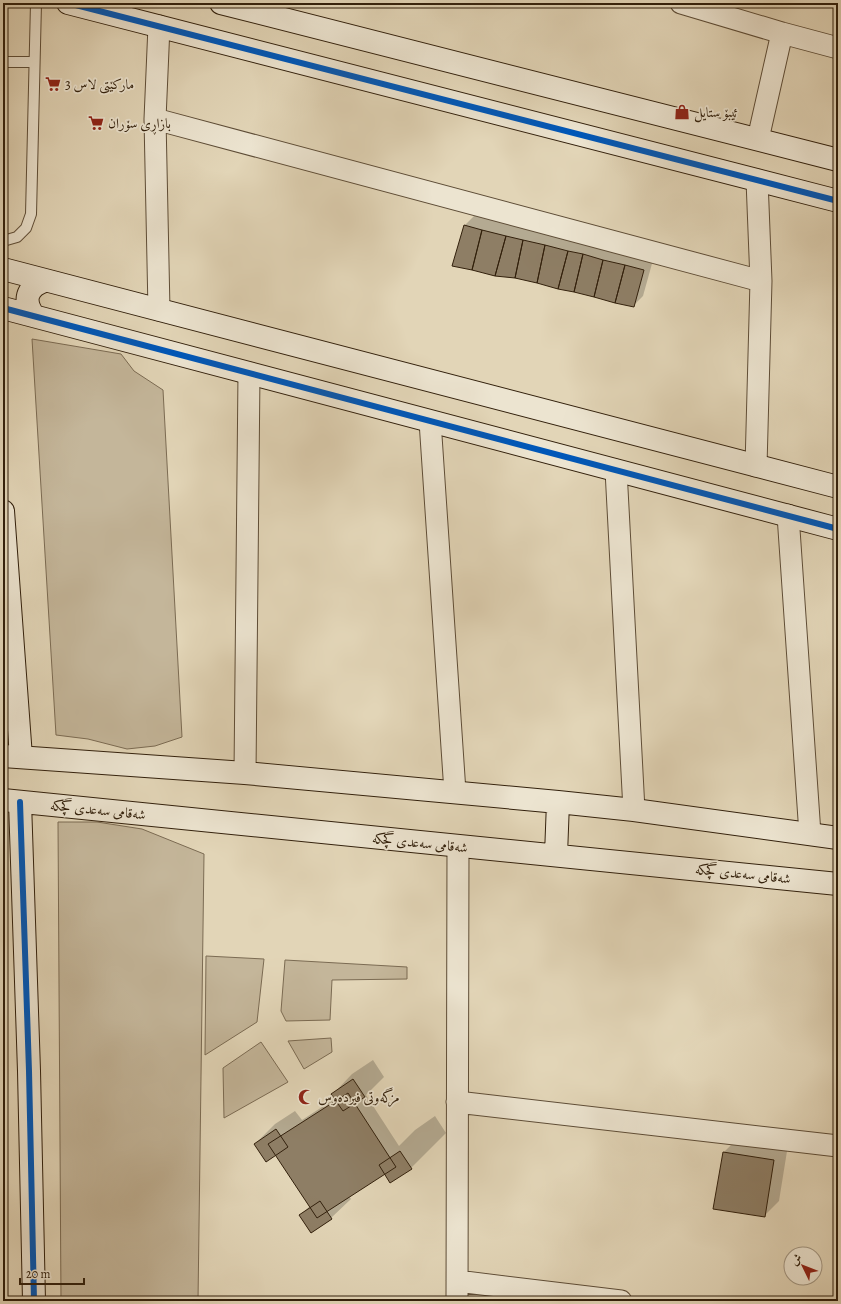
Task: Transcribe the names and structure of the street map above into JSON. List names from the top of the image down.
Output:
{
  "streets": {
    "street": ["شەقامی سەعدی گچکە"]
  },
  "places": {
    "supermarket": ["مارکێتی لاس 3", "بازاڕی سۆران"],
    "shop": ["ئیبۆ ستایل"],
    "mosque": ["مزگەوتی فیردەوس"]
  },
  "scale_bar": "20 m",
  "north": "top left"
}
